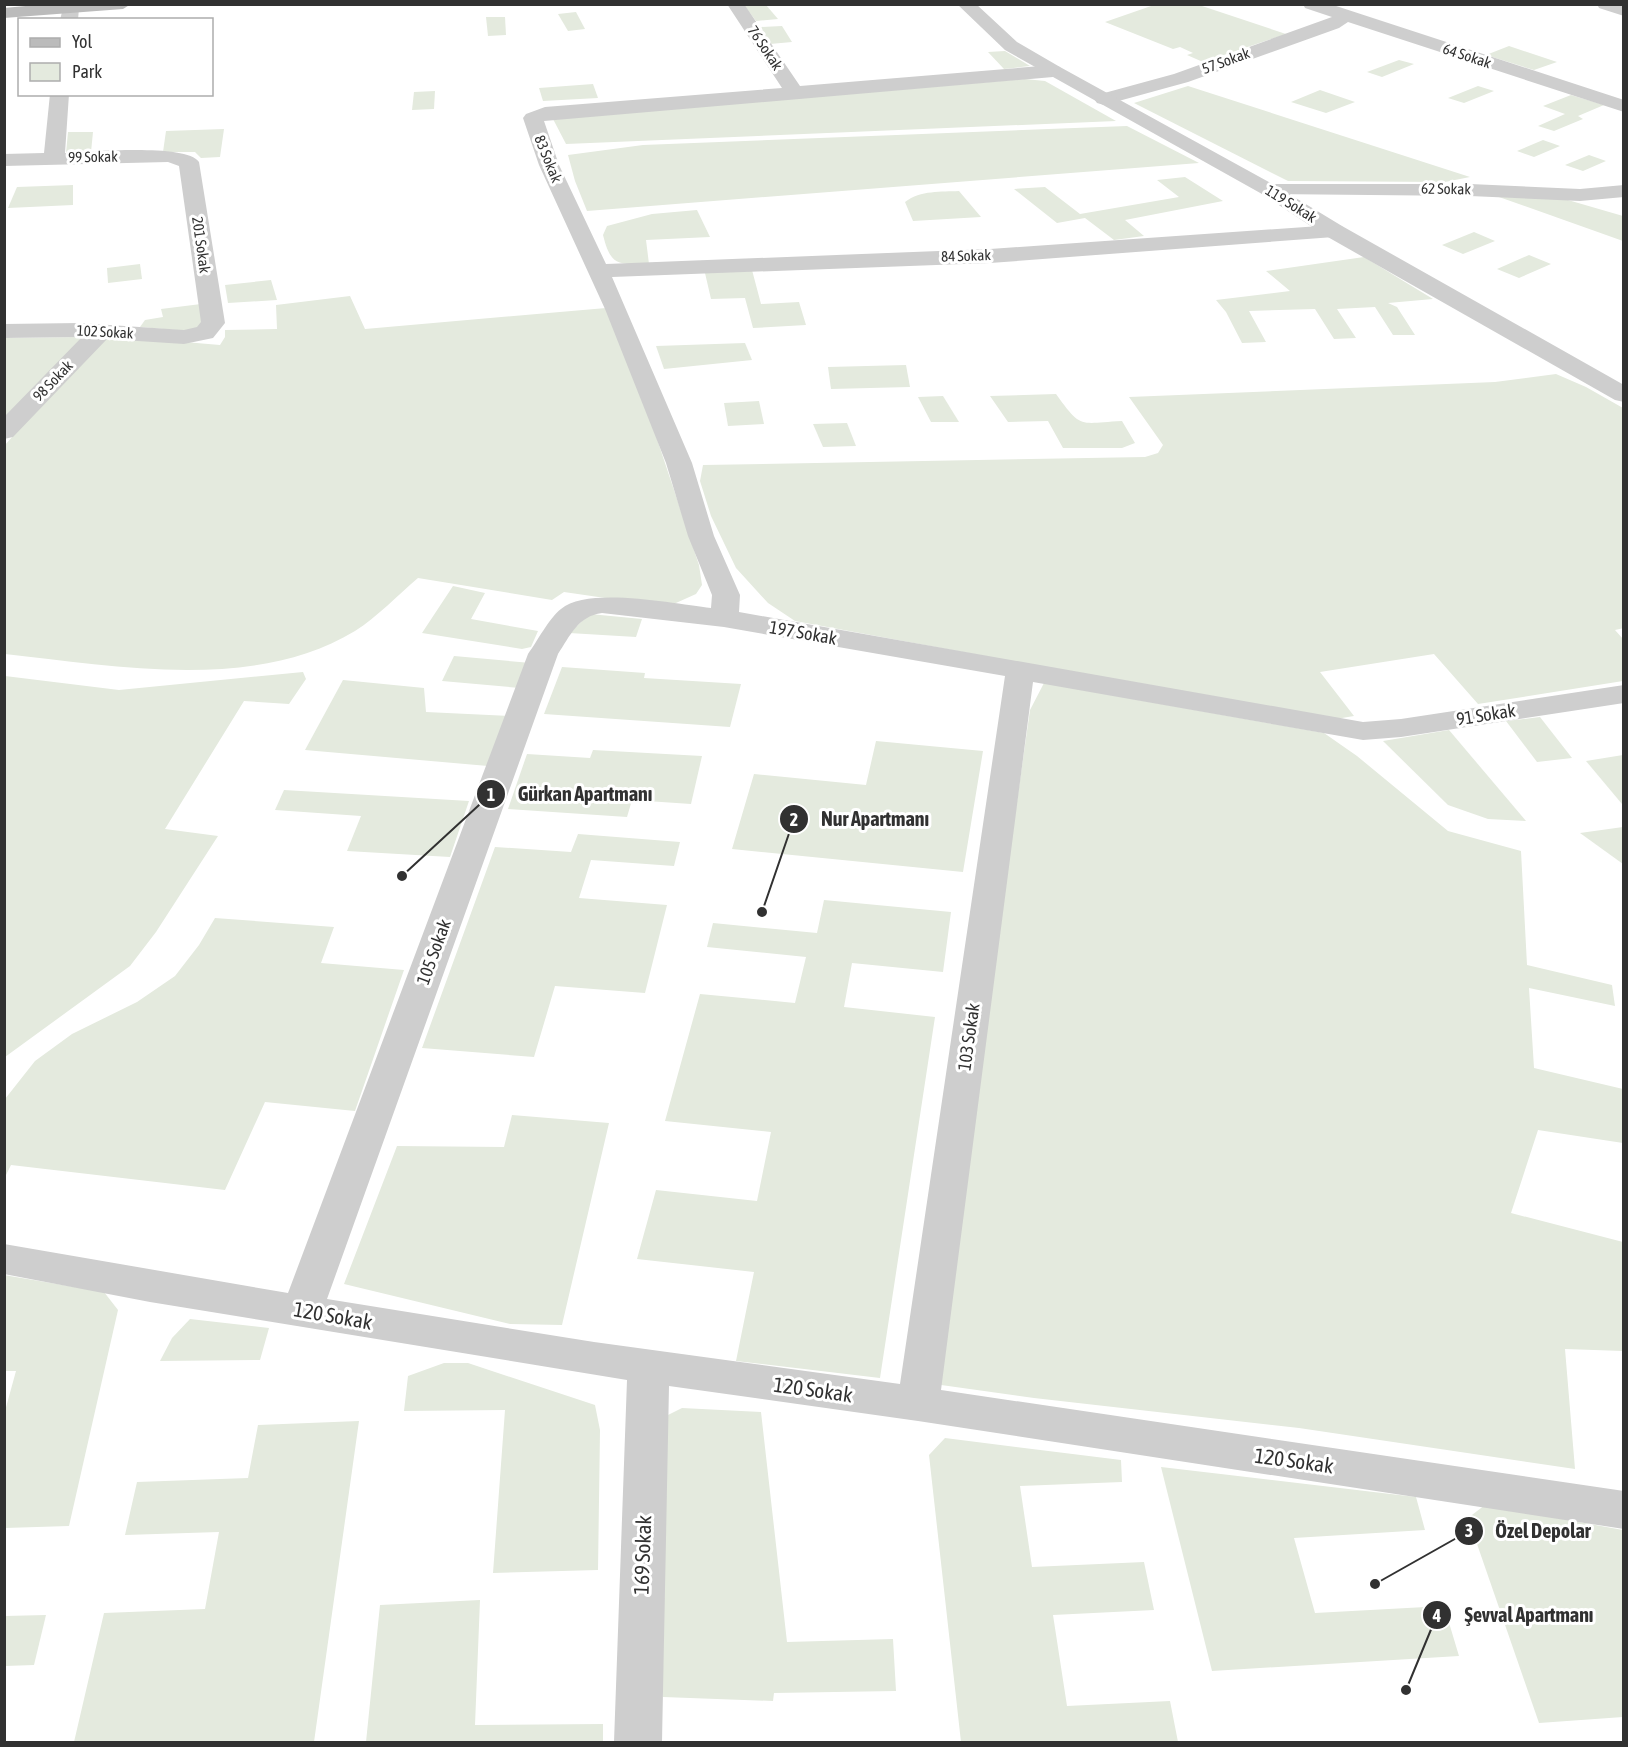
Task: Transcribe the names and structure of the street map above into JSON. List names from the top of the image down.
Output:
{
  "streets": {
    "street": [
      "76 Sokak",
      "64 Sokak",
      "57 Sokak",
      "99 Sokak",
      "83 Sokak",
      "62 Sokak",
      "119 Sokak",
      "201 Sokak",
      "84 Sokak",
      "102 Sokak",
      "98 Sokak",
      "197 Sokak",
      "91 Sokak",
      "105 Sokak",
      "103 Sokak",
      "120 Sokak",
      "169 Sokak"
    ]
  },
  "crossings": [
    ["76 Sokak", "83 Sokak"],
    ["64 Sokak", "57 Sokak"],
    ["57 Sokak", "119 Sokak"],
    ["99 Sokak", "201 Sokak"],
    ["83 Sokak", "119 Sokak"],
    ["83 Sokak", "84 Sokak"],
    ["83 Sokak", "197 Sokak"],
    ["62 Sokak", "119 Sokak"],
    ["119 Sokak", "84 Sokak"],
    ["201 Sokak", "102 Sokak"],
    ["102 Sokak", "98 Sokak"],
    ["197 Sokak", "91 Sokak"],
    ["197 Sokak", "105 Sokak"],
    ["197 Sokak", "103 Sokak"],
    ["105 Sokak", "120 Sokak"],
    ["103 Sokak", "120 Sokak"],
    ["120 Sokak", "169 Sokak"]
  ],
  "places": [
    "Gürkan Apartmanı",
    "Nur Apartmanı",
    "Özel Depolar",
    "Şevval Apartmanı"
  ],
  "legend": ["Yol", "Park"]
}
